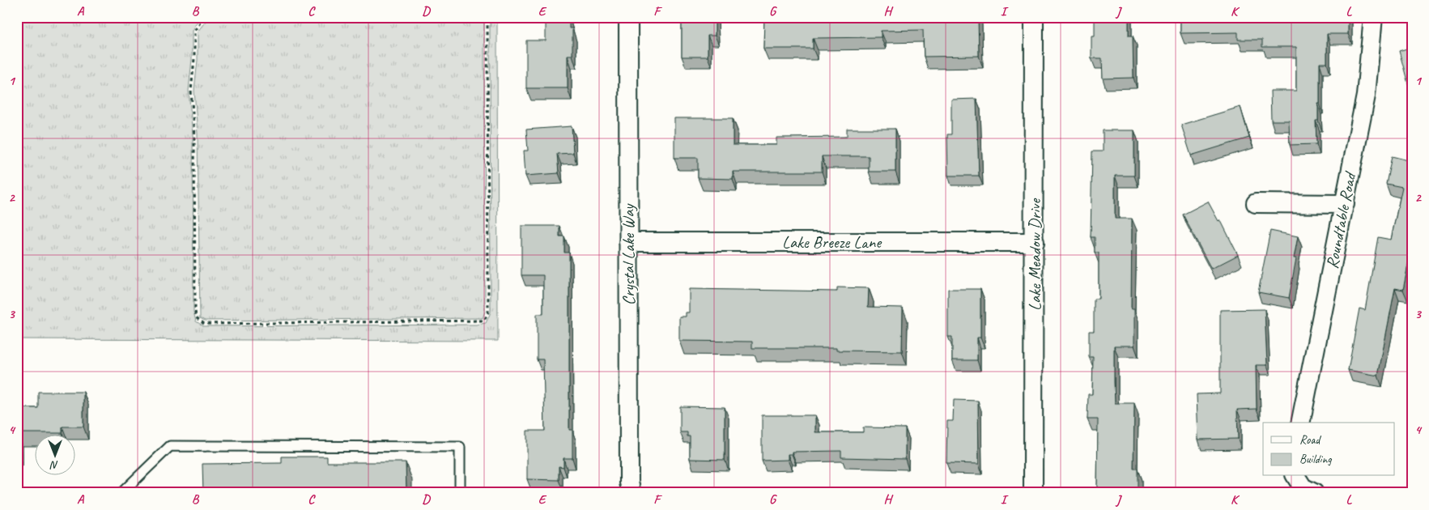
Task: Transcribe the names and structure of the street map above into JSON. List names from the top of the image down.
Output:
{
  "streets": {
    "street": [
      "Roundtable Road",
      "Lake Breeze Lane",
      "Crystal Lake Way",
      "Lake Meadow Drive"
    ]
  },
  "crossings": [
    ["Lake Breeze Lane", "Crystal Lake Way"],
    ["Lake Breeze Lane", "Lake Meadow Drive"]
  ],
  "legend": ["Road", "Building"],
  "north": "bottom",
  "grid": {
    "columns": [
      "A",
      "B",
      "C",
      "D",
      "E",
      "F",
      "G",
      "H",
      "I",
      "J",
      "K",
      "L"
    ],
    "rows": [
      "1",
      "2",
      "3",
      "4"
    ]
  }
}
